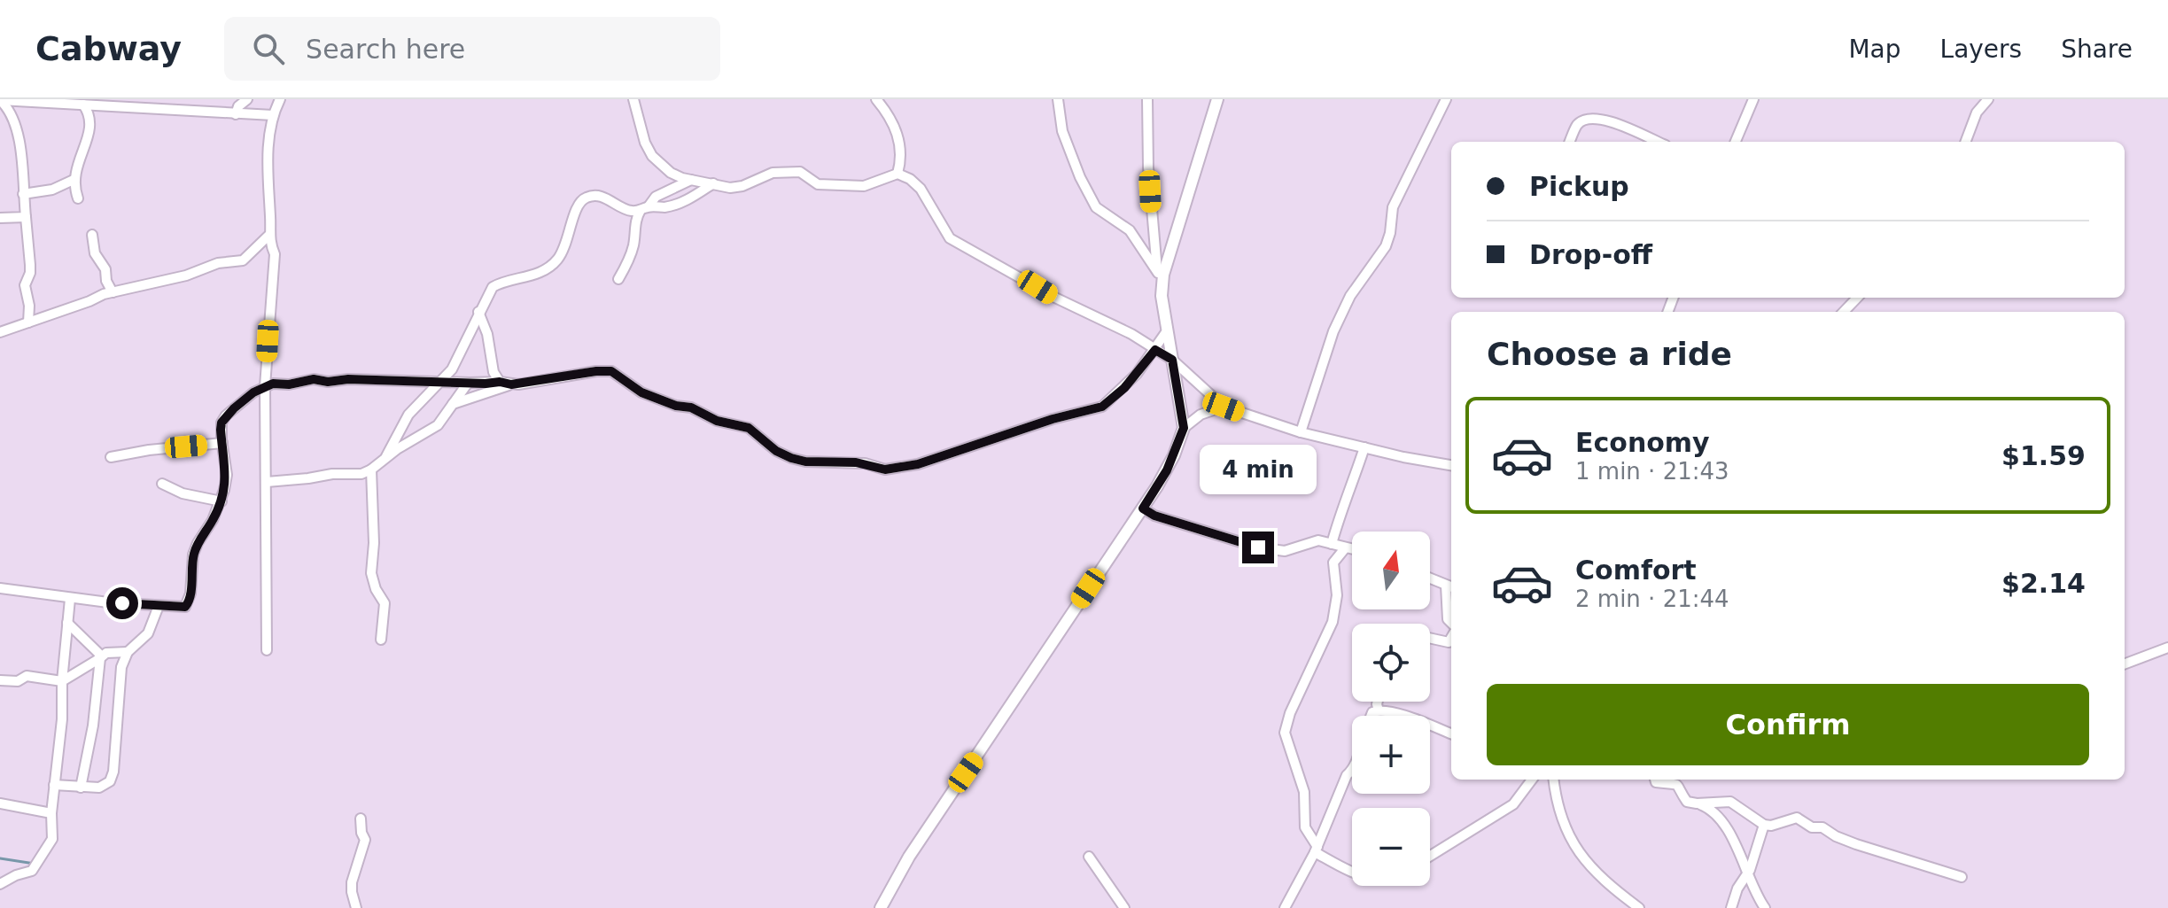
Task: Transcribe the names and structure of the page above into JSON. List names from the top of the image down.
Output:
{
  "north": "top",
  "page": {
    "header": "Cabway",
    "search": "Search here",
    "nav": ["Map", "Layers", "Share"],
    "banner": ["Pickup", "Drop-off"],
    "heading": "Choose a ride",
    "list": [
      {
        "name": "Economy",
        "note": "1 min · 21:43",
        "value": "$1.59"
      },
      {
        "name": "Comfort",
        "note": "2 min · 21:44",
        "value": "$2.14"
      }
    ],
    "bubble": "4 min",
    "map_buttons": ["+", "−"],
    "buttons": "Confirm"
  }
}
